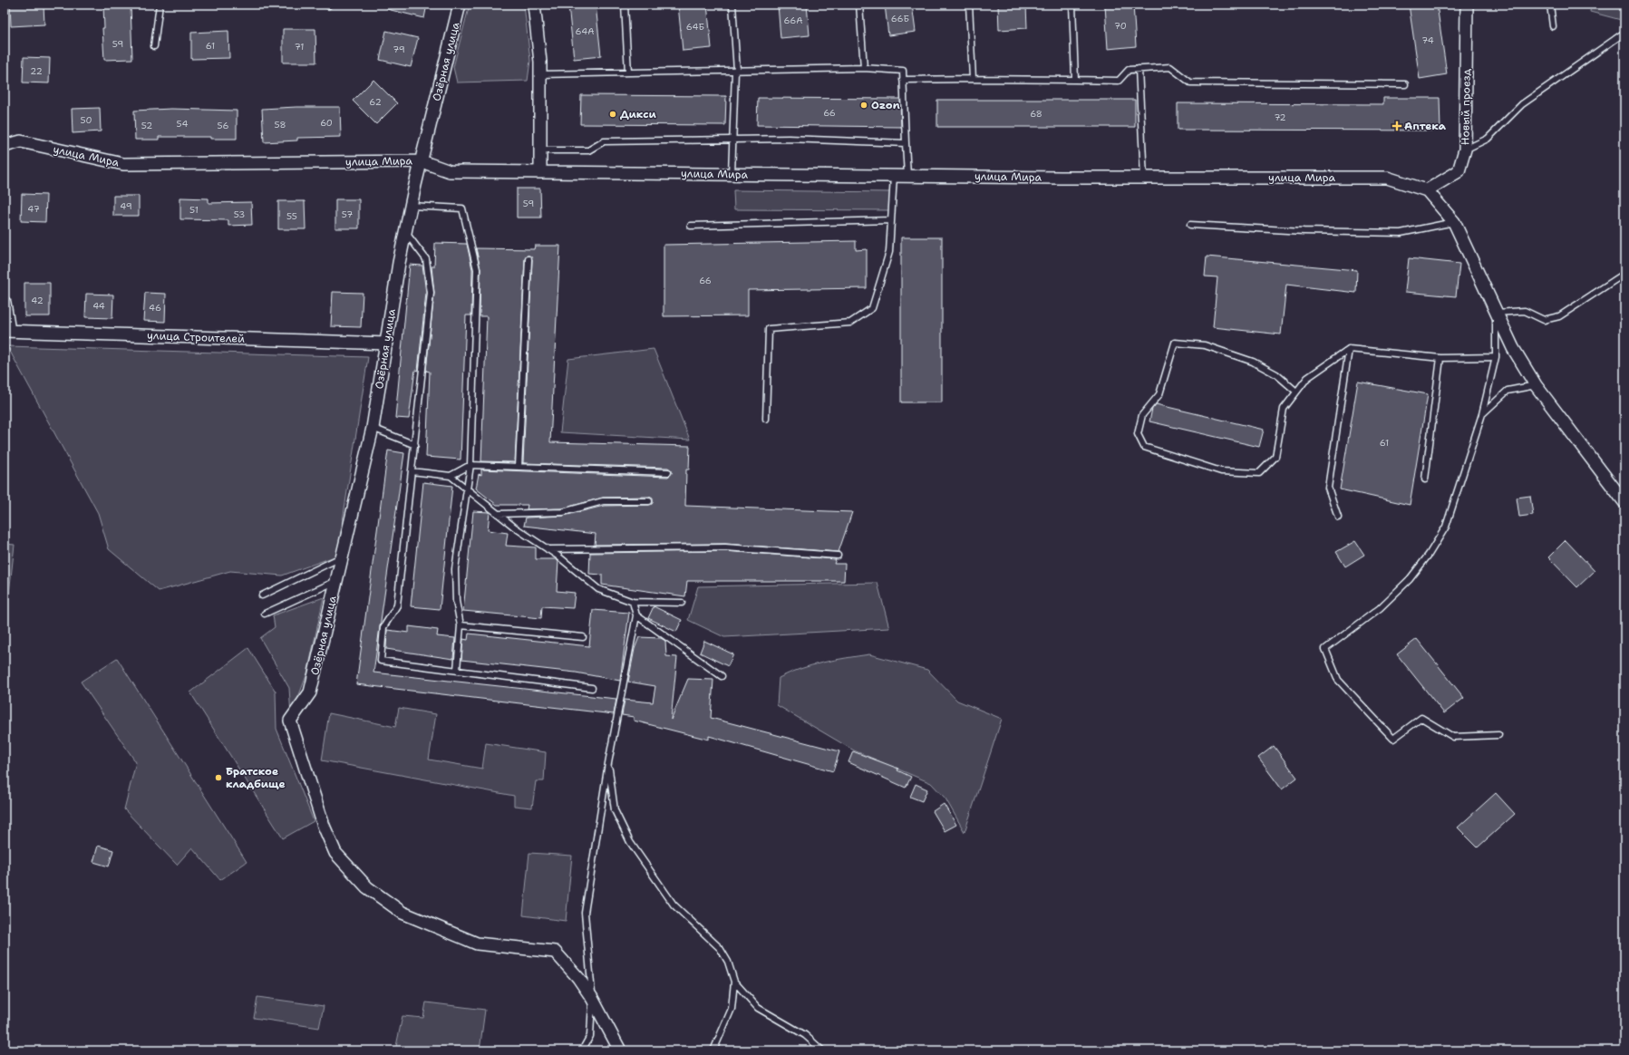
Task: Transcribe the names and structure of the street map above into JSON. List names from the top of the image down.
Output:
{
  "streets": {
    "street": [
      "Озёрная улица",
      "Новый проезд",
      "улица Мира",
      "улица Строителей"
    ]
  },
  "crossings": [
    ["Озёрная улица", "улица Мира"],
    ["Озёрная улица", "улица Строителей"],
    ["Новый проезд", "улица Мира"]
  ],
  "places": {
    "other": ["Ozon", "Дикси", "Братское кладбище"],
    "health": ["Аптека"]
  },
  "house_numbers": [
    "66Б",
    "66А",
    "70",
    "64Б",
    "64А",
    "74",
    "59",
    "61",
    "71",
    "79",
    "22",
    "62",
    "66",
    "68",
    "72",
    "50",
    "60",
    "54",
    "58",
    "52",
    "56",
    "59",
    "49",
    "47",
    "51",
    "53",
    "57",
    "55",
    "66",
    "42",
    "44",
    "46",
    "61"
  ]
}
